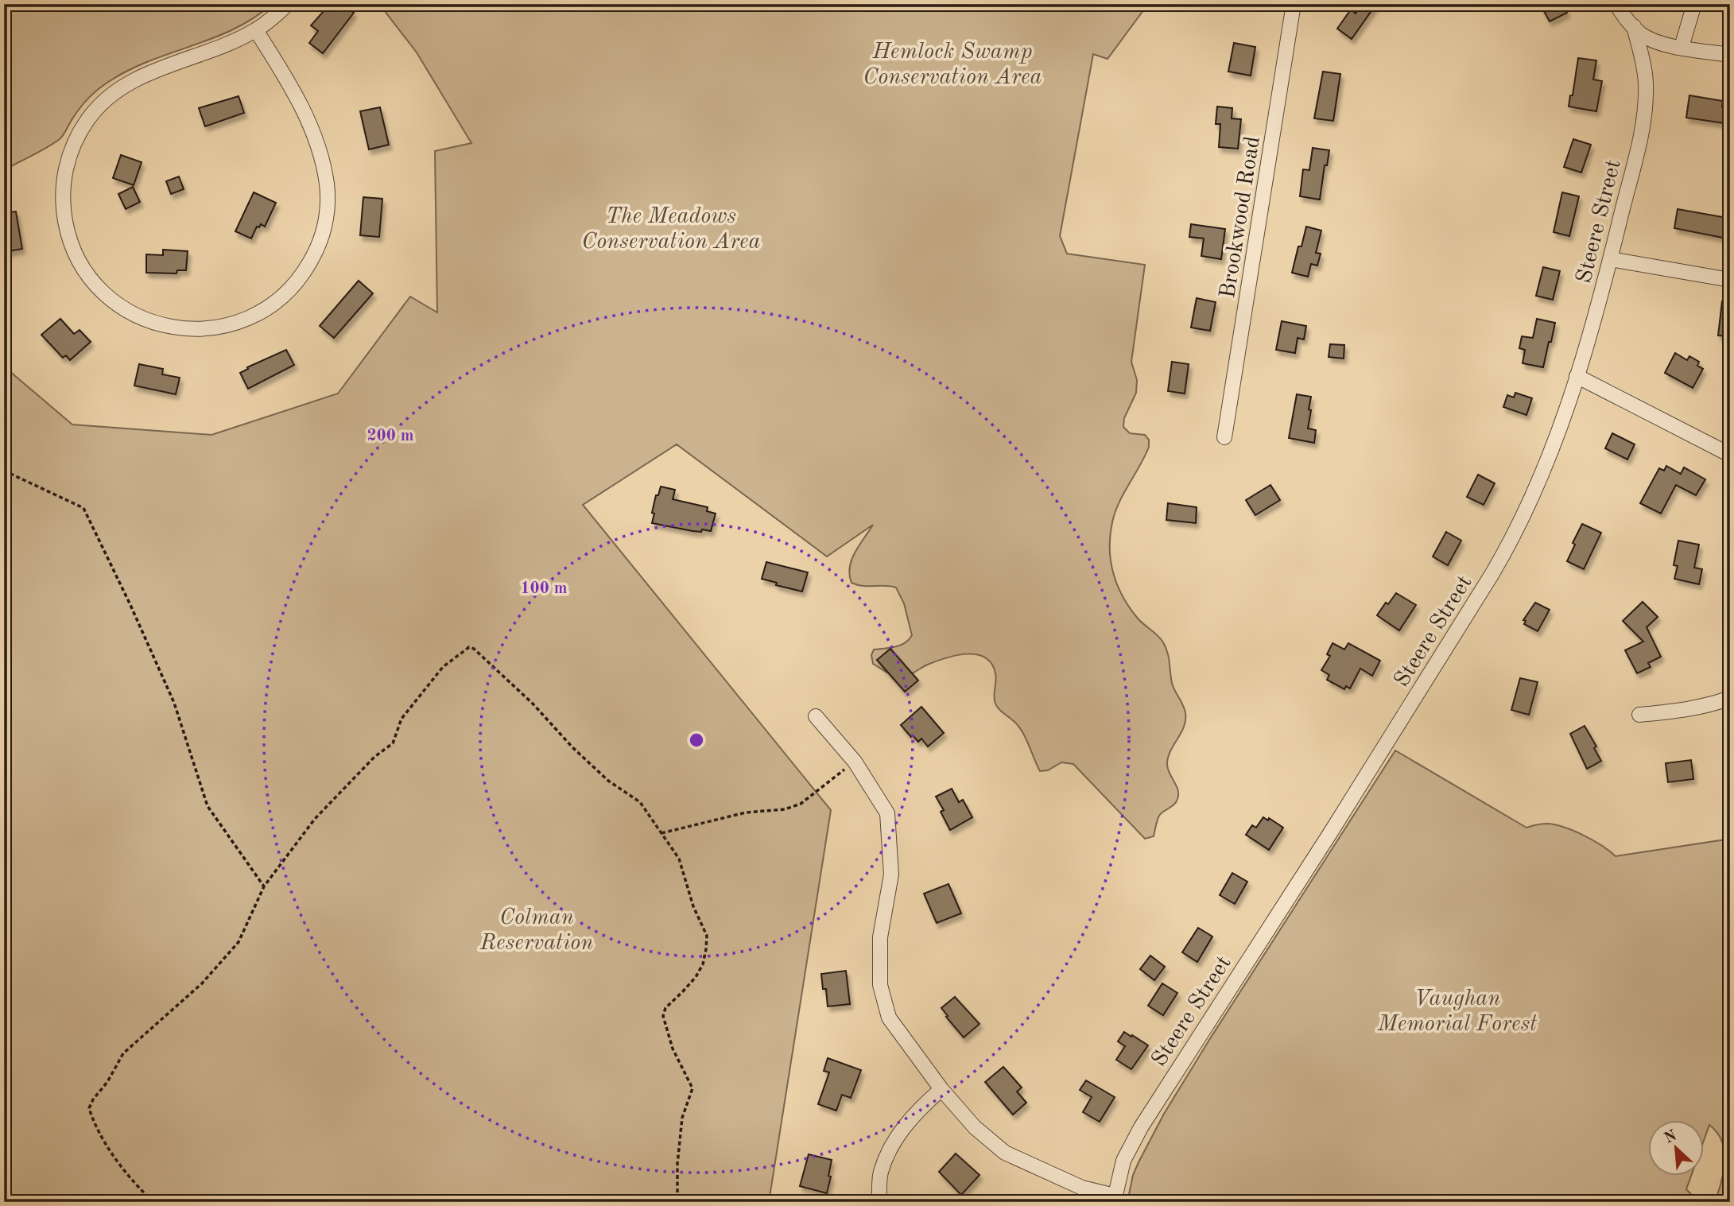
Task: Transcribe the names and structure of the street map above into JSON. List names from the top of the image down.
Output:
{
  "streets": {
    "street": ["Brookwood Road", "Steere Street"]
  },
  "parks": [
    "Hemlock Swamp Conservation Area",
    "The Meadows Conservation Area",
    "Colman Reservation",
    "Vaughan Memorial Forest"
  ],
  "north": "top left",
  "rings": ["200 m", "100 m"]
}
